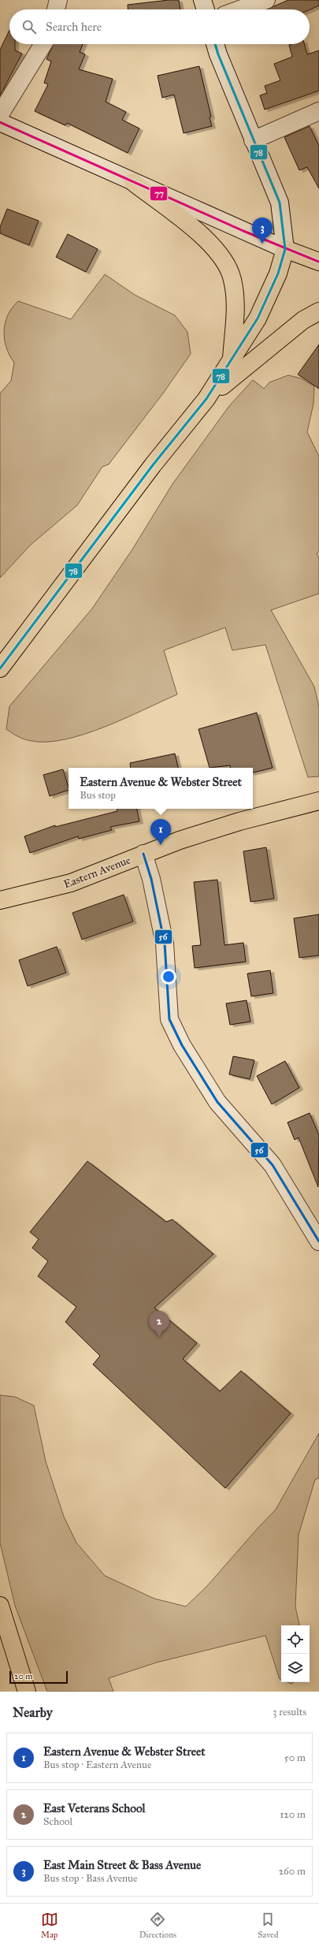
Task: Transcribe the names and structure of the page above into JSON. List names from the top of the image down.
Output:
{
  "streets": {
    "main road": ["Eastern Avenue"]
  },
  "lines": ["transit line 78", "transit line 77", "transit line 56"],
  "scale_bar": "20 m",
  "page": {
    "search": "Search here",
    "pins": ["3", "1", "2"],
    "popup": ["Eastern Avenue & Webster Street", "Bus stop"],
    "scale": "20 m",
    "heading": ["Nearby", "3 results"],
    "list": [
      {
        "mark": "1",
        "name": "Eastern Avenue & Webster Street",
        "note": "Bus stop · Eastern Avenue",
        "value": "50 m"
      },
      {
        "mark": "2",
        "name": "East Veterans School",
        "note": "School",
        "value": "120 m"
      },
      {
        "mark": "3",
        "name": "East Main Street & Bass Avenue",
        "note": "Bus stop · Bass Avenue",
        "value": "260 m"
      }
    ],
    "nav": ["Map", "Directions", "Saved"]
  }
}
